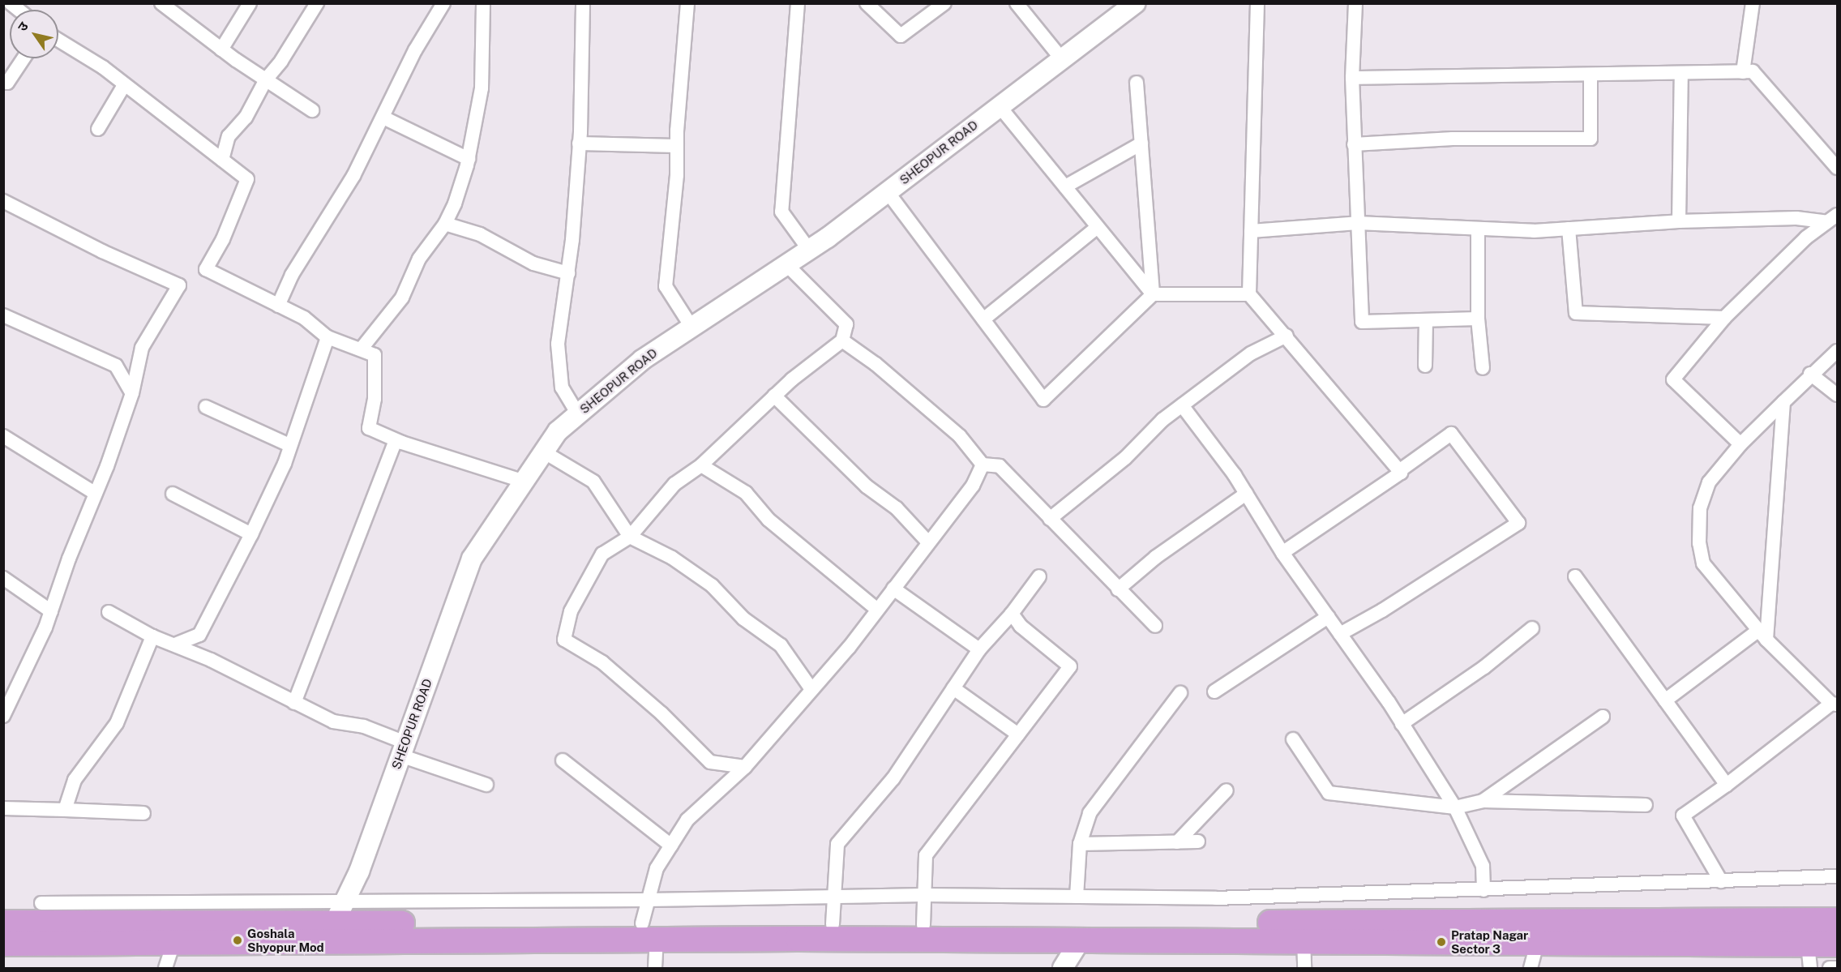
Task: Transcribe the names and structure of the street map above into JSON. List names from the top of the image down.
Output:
{
  "streets": {
    "street": ["SHEOPUR ROAD"]
  },
  "places": ["Goshala Shyopur Mod", "Pratap Nagar Sector 3"],
  "north": "top left"
}
